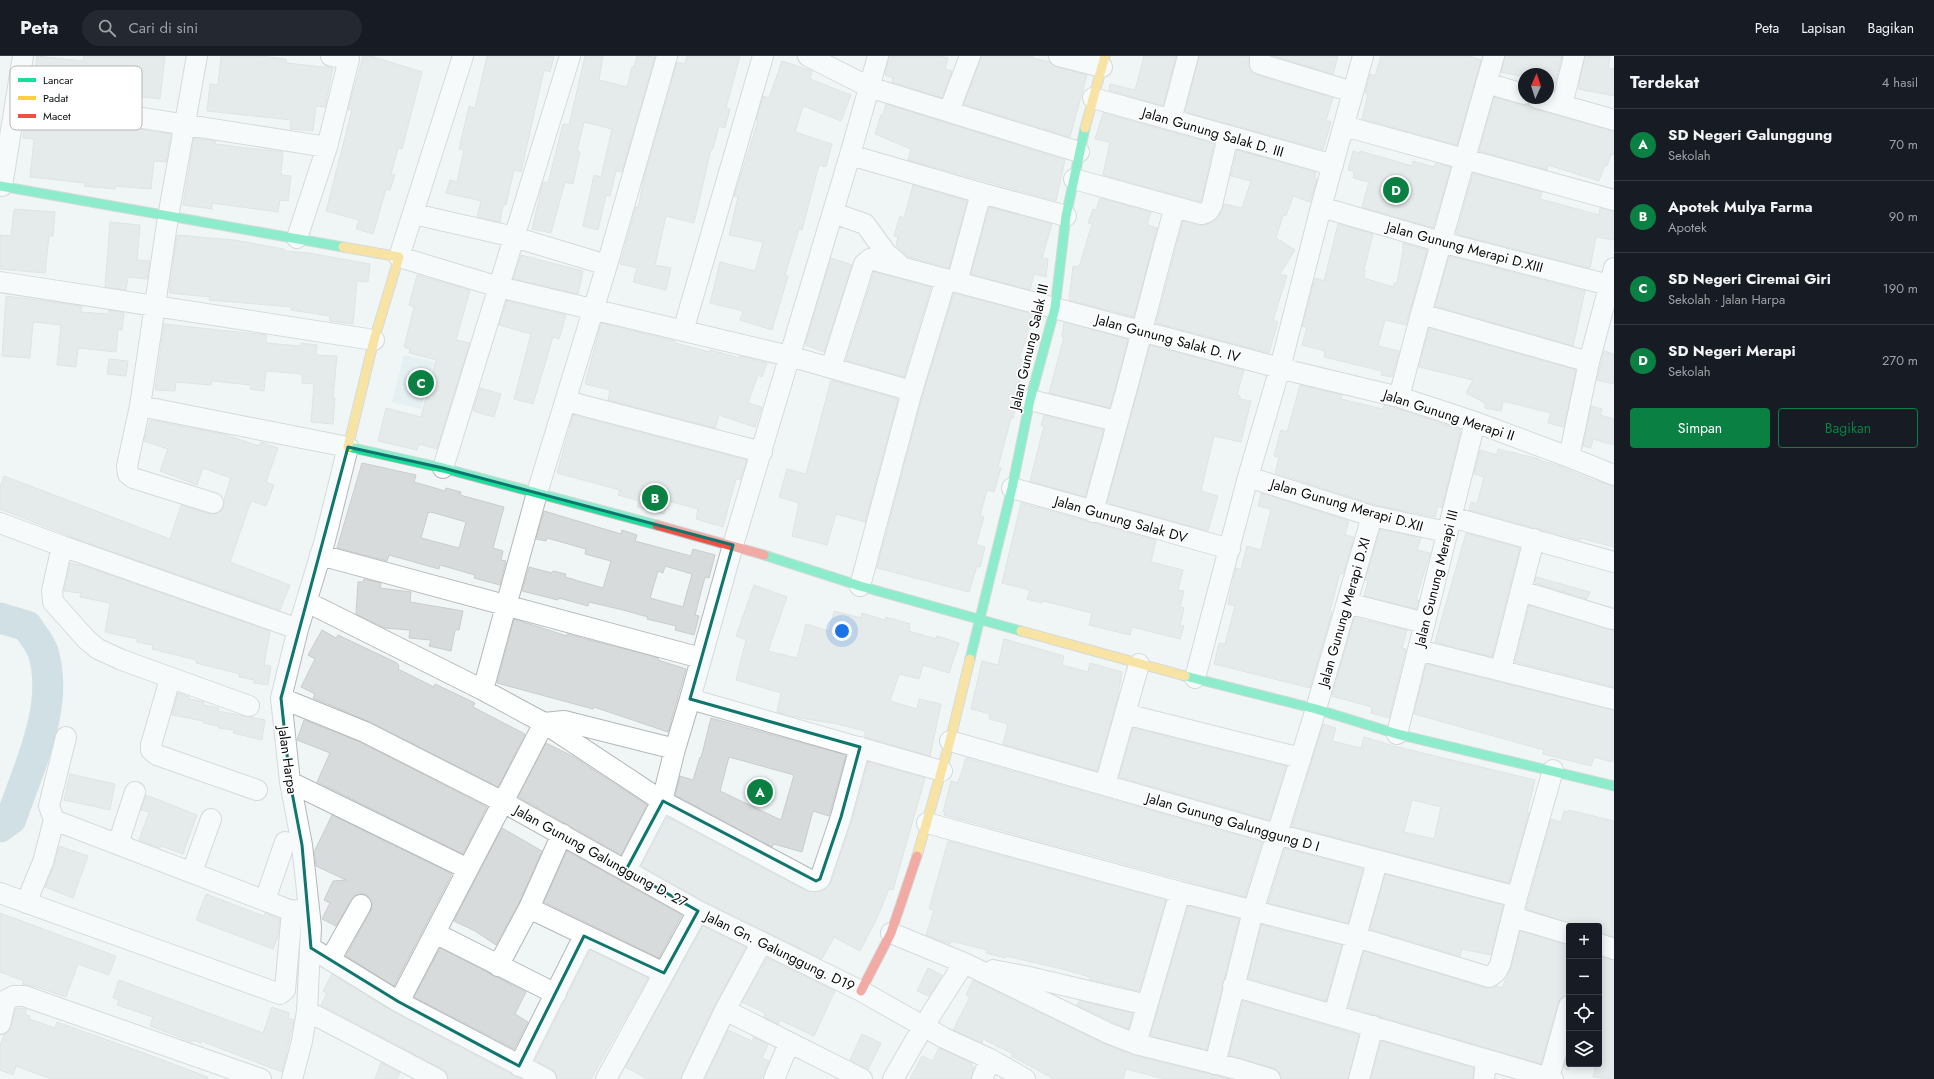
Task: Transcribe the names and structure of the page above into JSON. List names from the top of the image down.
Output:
{
  "streets": {
    "street": [
      "Jalan Gunung Salak D. III",
      "Jalan Gunung Merapi D.XIII",
      "Jalan Gunung Salak D. IV",
      "Jalan Gunung Salak III",
      "Jalan Gunung Merapi II",
      "Jalan Gunung Merapi D.XII",
      "Jalan Gunung Salak DV",
      "Jalan Gunung Merapi III",
      "Jalan Gunung Merapi D.XI",
      "Jalan Harpa",
      "Jalan Gunung Galunggung D I",
      "Jalan Gunung Galunggung D. 27",
      "Jalan Gn. Galunggung. D19"
    ]
  },
  "crossings": [
    ["Jalan Gunung Salak D. III", "Jalan Gunung Salak III"],
    ["Jalan Gunung Salak D. IV", "Jalan Gunung Salak III"],
    ["Jalan Gunung Salak D. IV", "Jalan Gunung Merapi II"],
    ["Jalan Gunung Salak III", "Jalan Gunung Salak DV"],
    ["Jalan Gunung Salak III", "Jalan Gunung Galunggung D I"],
    ["Jalan Gunung Salak III", "Jalan Gn. Galunggung. D19"],
    ["Jalan Gunung Merapi II", "Jalan Gunung Merapi III"],
    ["Jalan Gunung Merapi D.XII", "Jalan Gunung Merapi III"],
    ["Jalan Gunung Merapi D.XII", "Jalan Gunung Merapi D.XI"],
    ["Jalan Gunung Merapi D.XI", "Jalan Gunung Galunggung D I"],
    ["Jalan Harpa", "Jalan Gunung Galunggung D. 27"],
    ["Jalan Gunung Galunggung D. 27", "Jalan Gn. Galunggung. D19"]
  ],
  "legend": ["Lancar", "Padat", "Macet"],
  "north": "top",
  "page": {
    "header": "Peta",
    "search": "Cari di sini",
    "nav": ["Peta", "Lapisan", "Bagikan"],
    "heading": ["Terdekat", "4 hasil"],
    "list": [
      {
        "mark": "A",
        "name": "SD Negeri Galunggung",
        "note": "Sekolah",
        "value": "70 m"
      },
      {
        "mark": "B",
        "name": "Apotek Mulya Farma",
        "note": "Apotek",
        "value": "90 m"
      },
      {
        "mark": "C",
        "name": "SD Negeri Ciremai Giri",
        "note": "Sekolah · Jalan Harpa",
        "value": "190 m"
      },
      {
        "mark": "D",
        "name": "SD Negeri Merapi",
        "note": "Sekolah",
        "value": "270 m"
      }
    ],
    "pins": [
      "D",
      "C",
      "B",
      "A"
    ],
    "buttons": ["Simpan", "Bagikan"],
    "map_buttons": ["+", "−"]
  }
}
